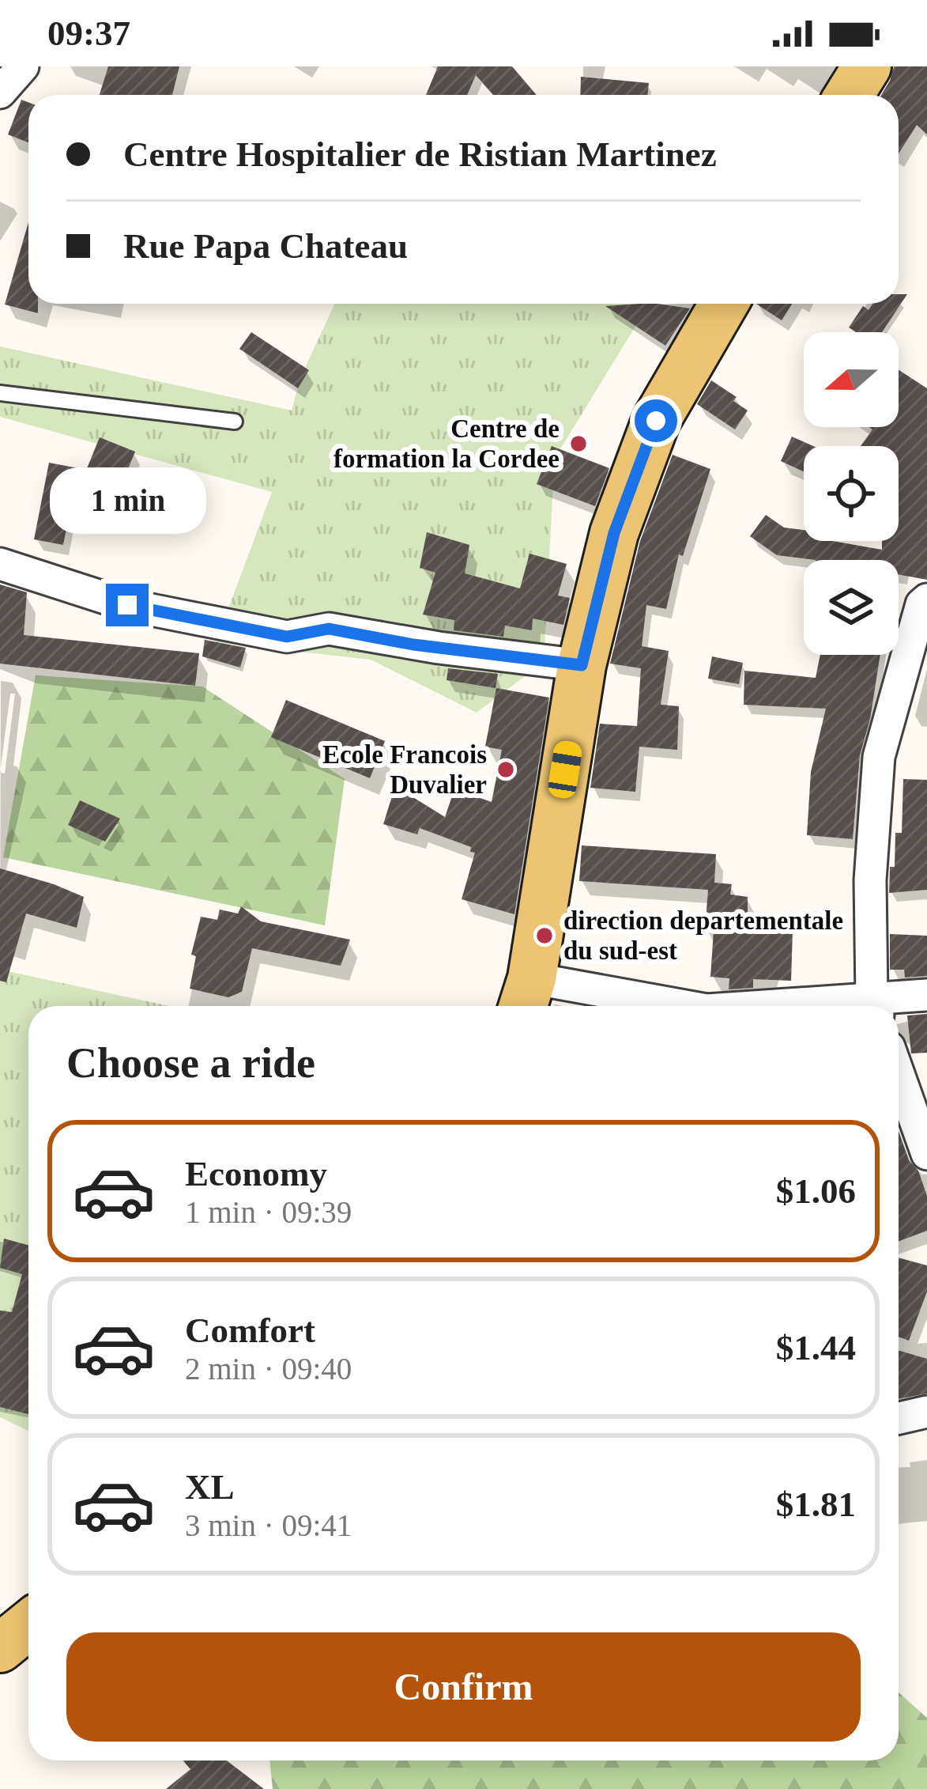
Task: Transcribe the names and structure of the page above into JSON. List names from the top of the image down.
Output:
{
  "places": ["Centre de formation la Cordee", "Ecole Francois Duvalier", "direction departementale du sud-est"],
  "north": "left",
  "page": {
    "status": "09:37",
    "banner": ["Centre Hospitalier de Ristian Martinez", "Rue Papa Chateau"],
    "bubble": "1 min",
    "heading": "Choose a ride",
    "list": [
      {
        "name": "Economy",
        "note": "1 min · 09:39",
        "value": "$1.06"
      },
      {
        "name": "Comfort",
        "note": "2 min · 09:40",
        "value": "$1.44"
      },
      {
        "name": "XL",
        "note": "3 min · 09:41",
        "value": "$1.81"
      }
    ],
    "buttons": "Confirm"
  }
}
